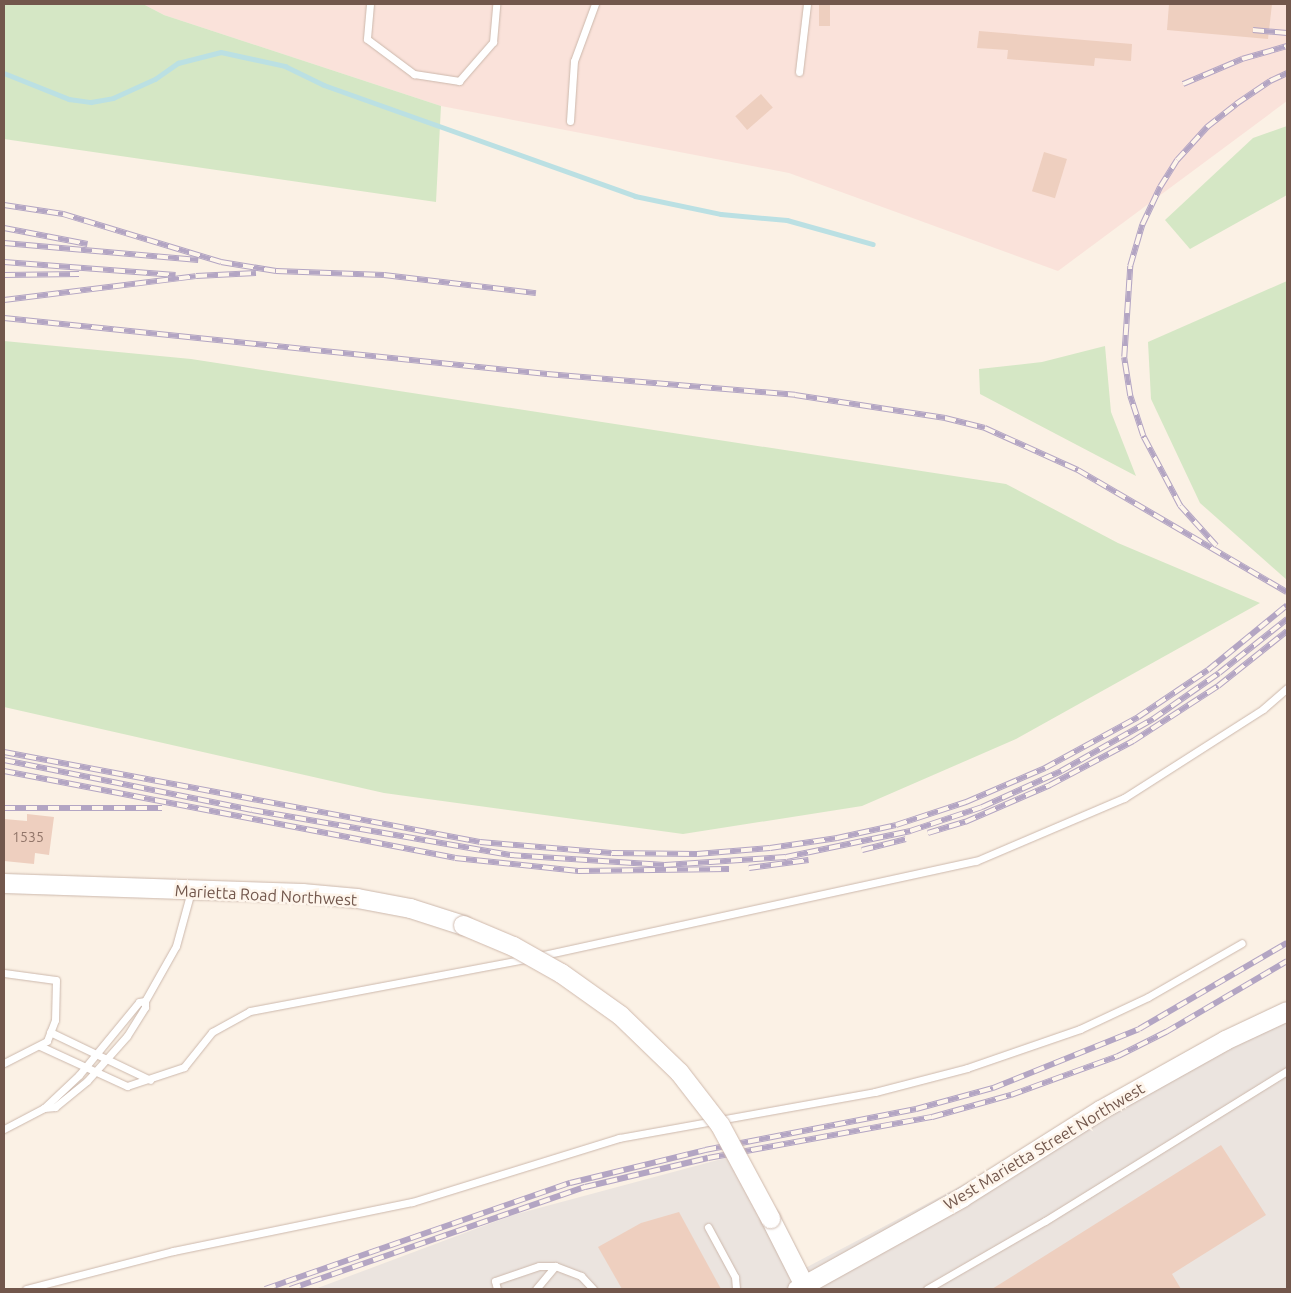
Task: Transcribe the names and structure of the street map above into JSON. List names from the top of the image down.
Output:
{
  "streets": {
    "street": ["Marietta Road Northwest", "West Marietta Street Northwest"]
  },
  "crossings": [
    ["Marietta Road Northwest", "West Marietta Street Northwest"]
  ],
  "house_numbers": ["1535"]
}
